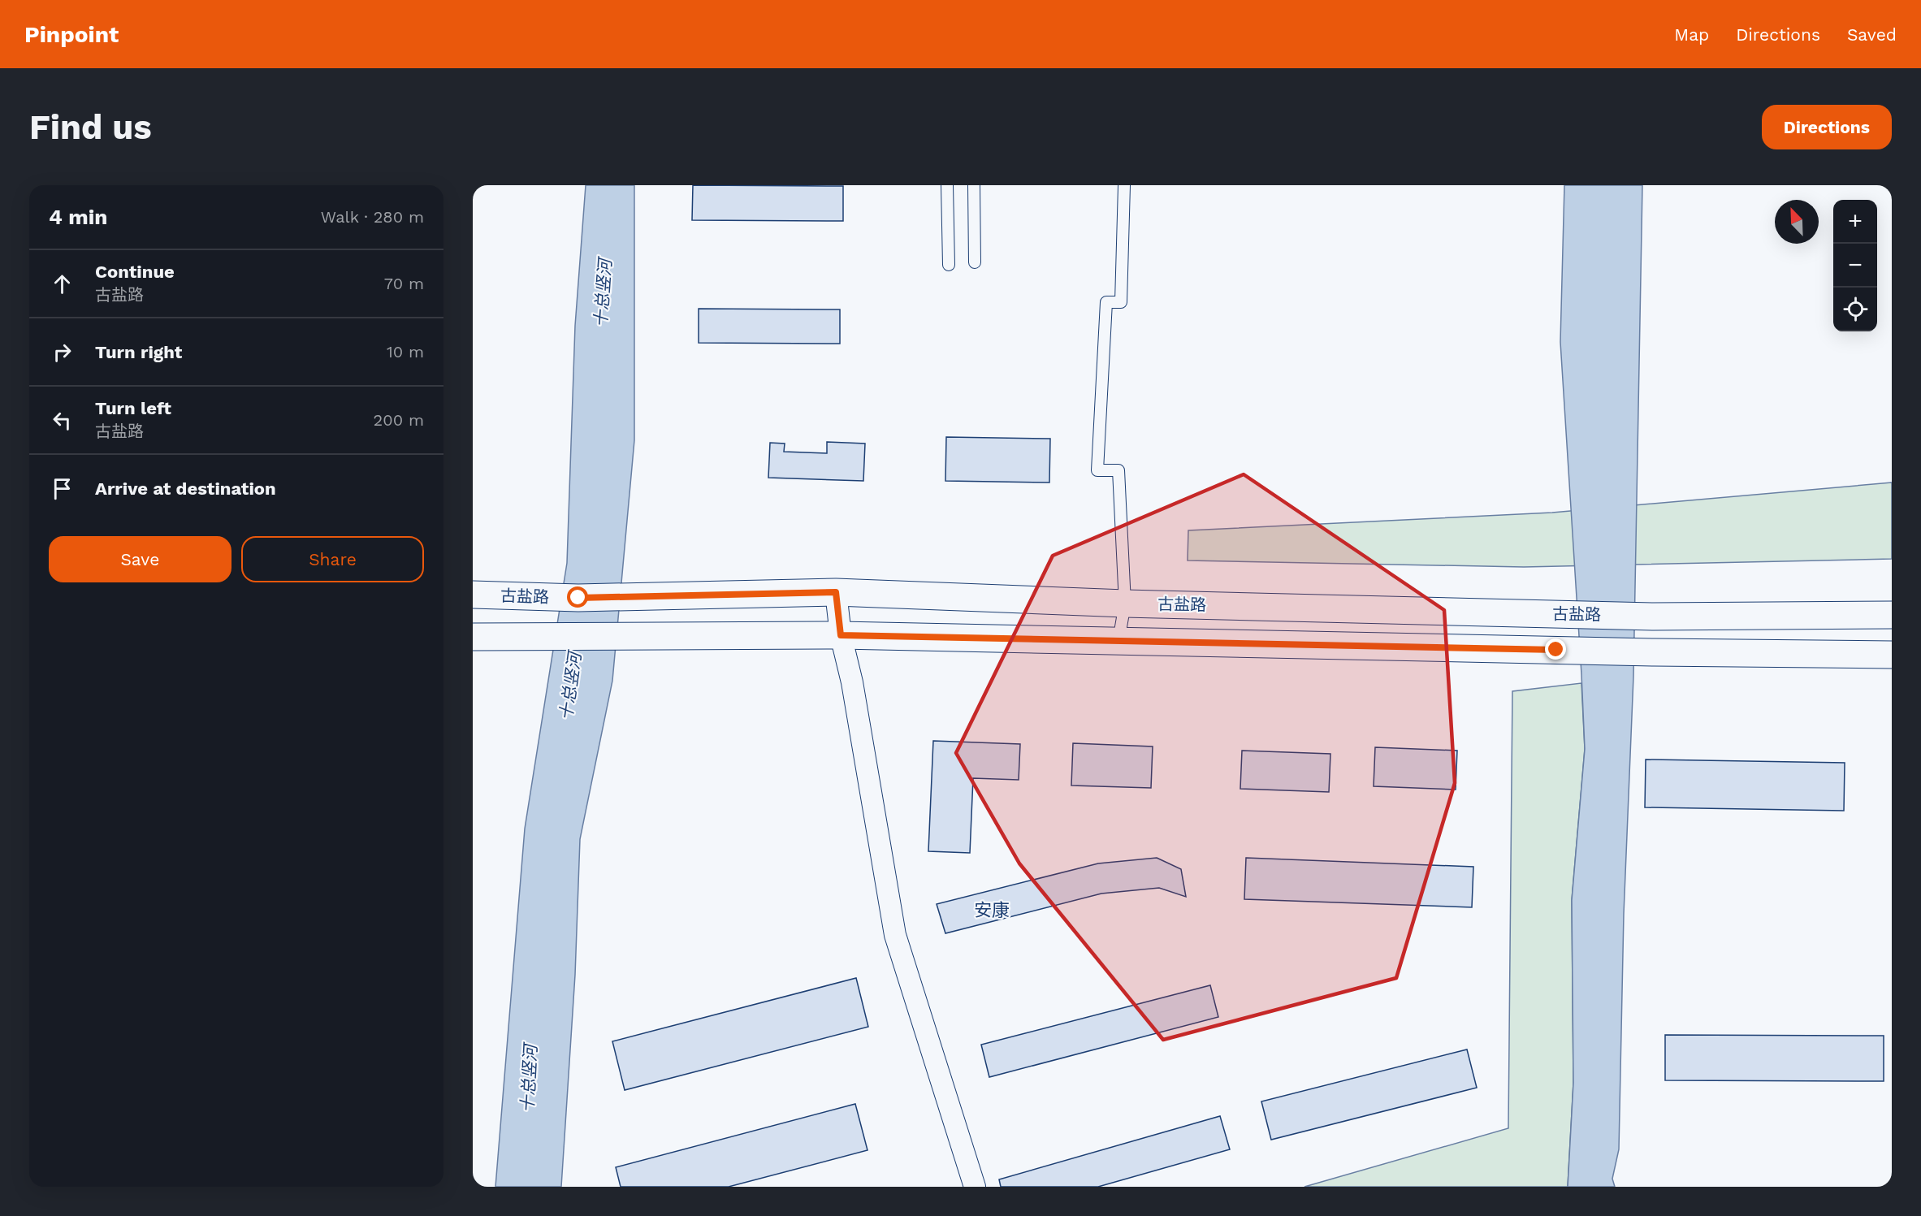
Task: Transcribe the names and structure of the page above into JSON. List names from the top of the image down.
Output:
{
  "streets": {
    "street": ["古盐路"]
  },
  "districts": ["安康"],
  "water": ["十总竖河"],
  "north": "top left",
  "page": {
    "header": "Pinpoint",
    "nav": ["Map", "Directions", "Saved"],
    "buttons": [
      "Directions",
      ["Save", "Share"]
    ],
    "title": "Find us",
    "heading": ["4 min", "Walk · 280 m"],
    "map_buttons": ["+", "−"],
    "list": [
      ["Continue", "古盐路", "70 m"],
      ["Turn right", "10 m"],
      ["Turn left", "古盐路", "200 m"],
      "Arrive at destination"
    ]
  }
}
